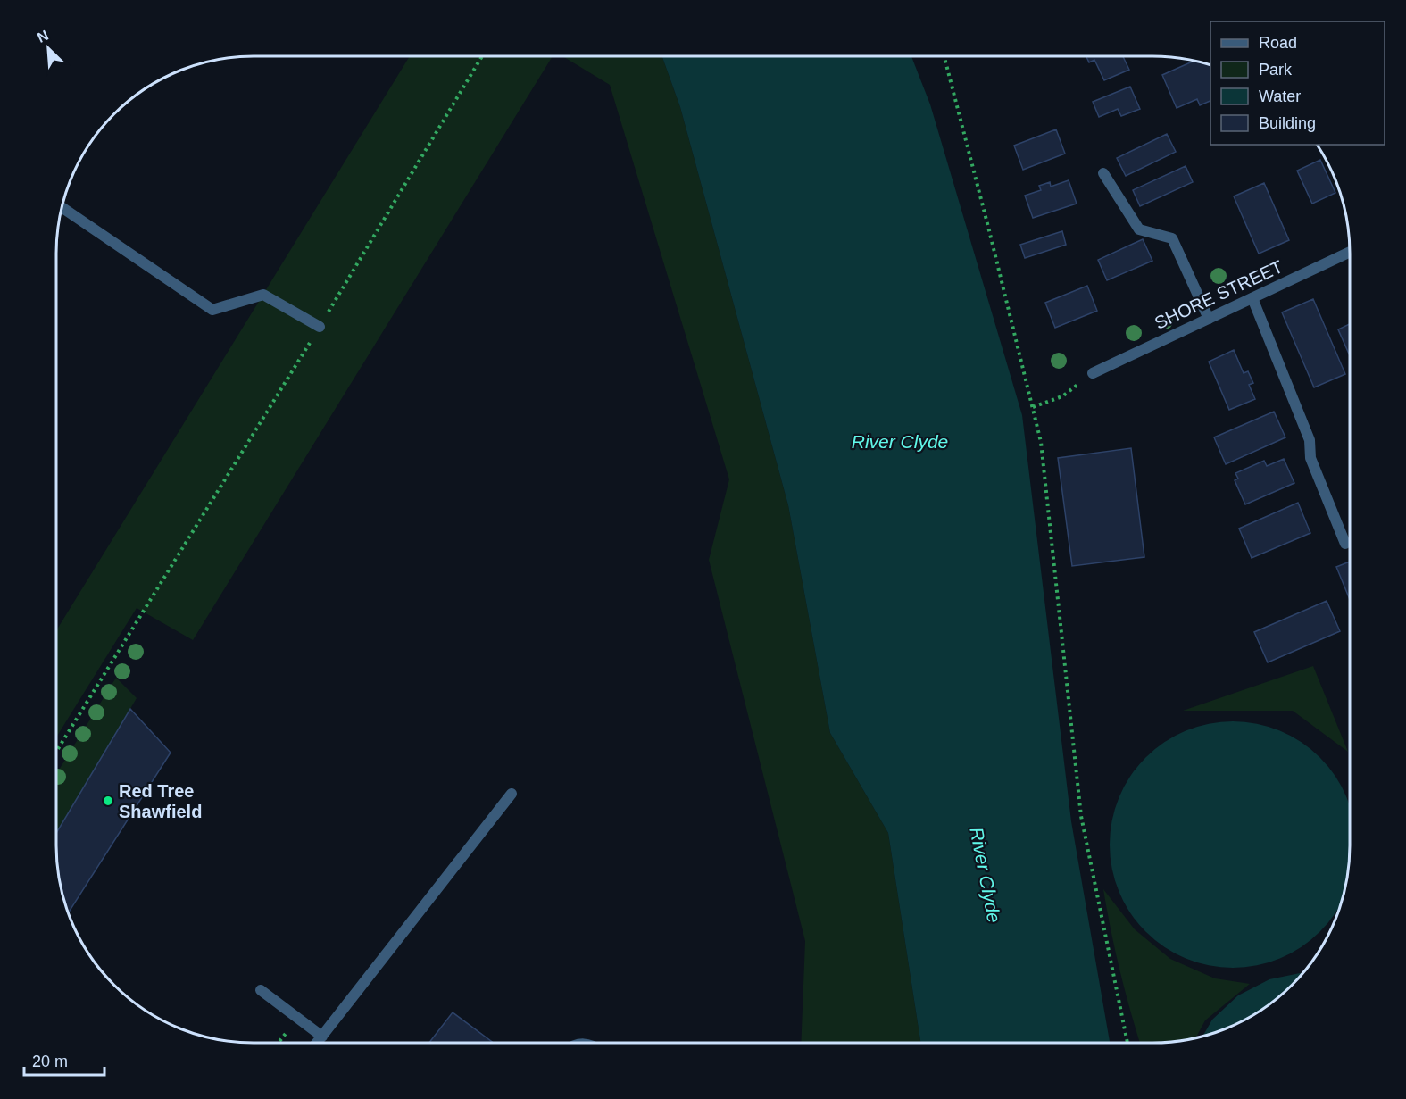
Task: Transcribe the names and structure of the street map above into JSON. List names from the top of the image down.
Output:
{
  "streets": {
    "street": ["SHORE STREET"]
  },
  "water": ["River Clyde"],
  "places": ["Red Tree Shawfield"],
  "legend": [
    "Road",
    "Park",
    "Water",
    "Building"
  ],
  "scale_bar": "20 m",
  "north": "top left"
}
